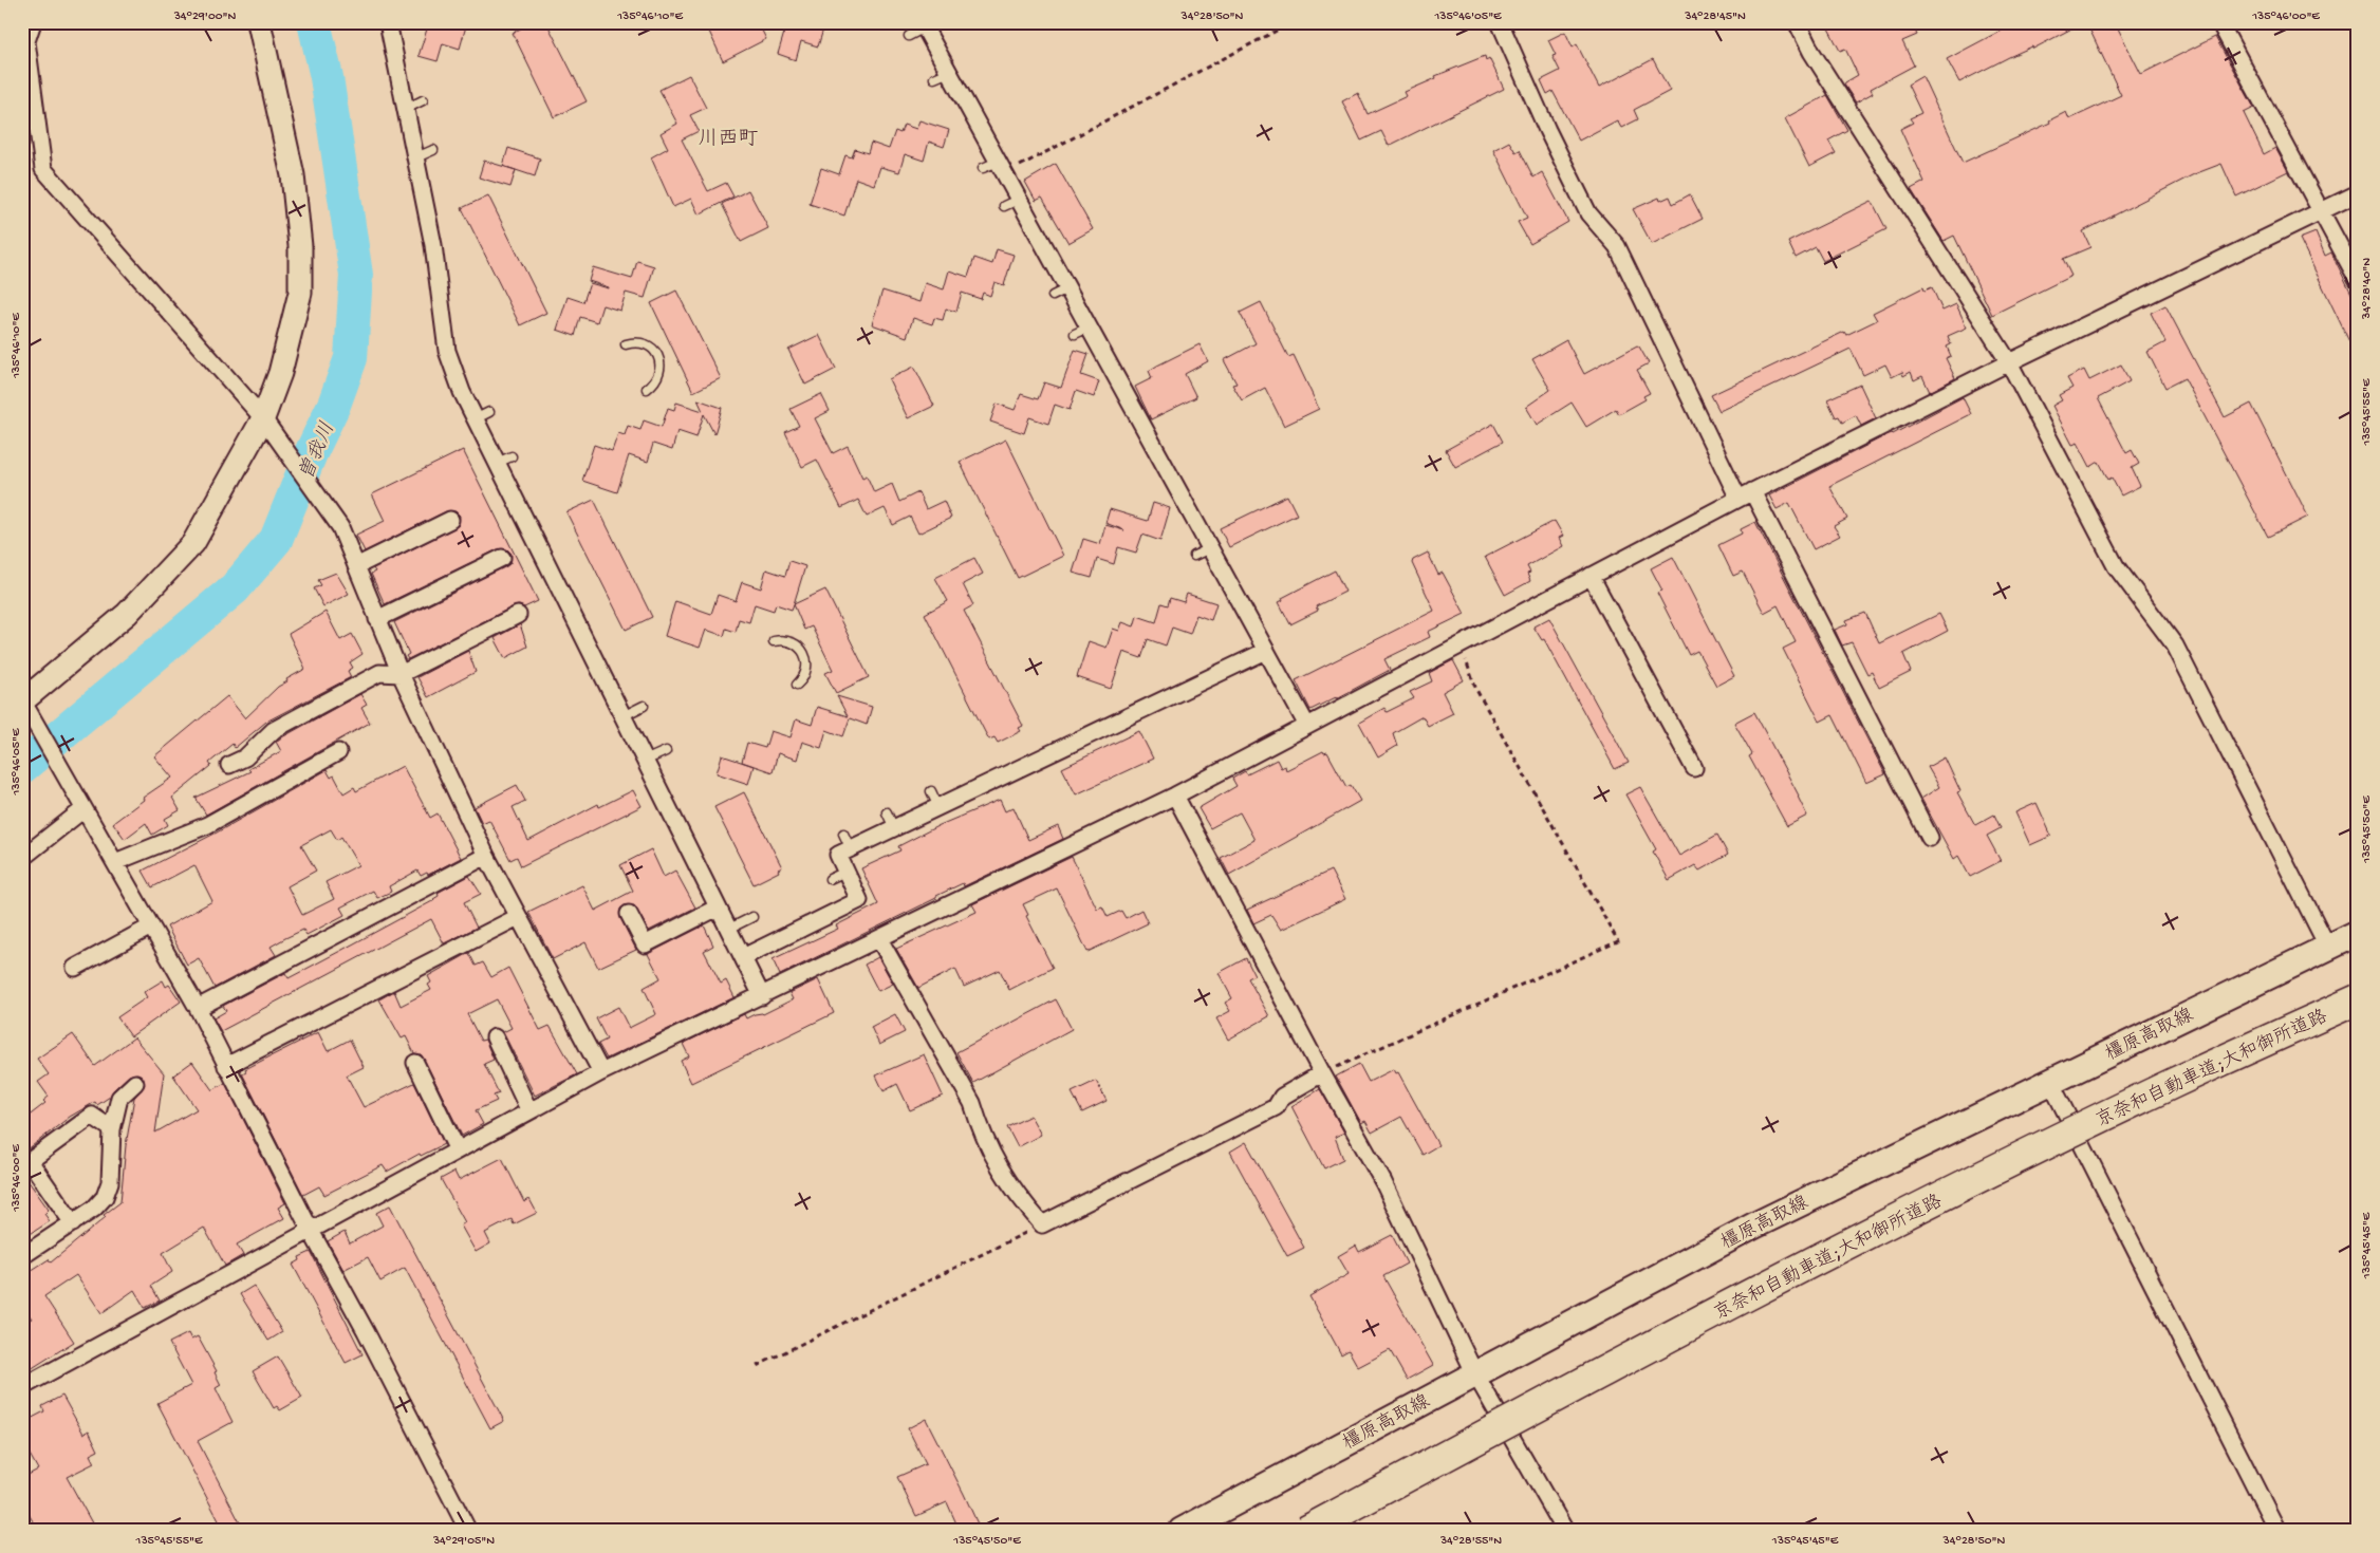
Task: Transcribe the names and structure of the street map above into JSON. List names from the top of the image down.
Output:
{
  "streets": {
    "highway": ["京奈和自動車道;大和御所道路"],
    "main road": ["橿原高取線"]
  },
  "districts": ["川西町"],
  "water": ["曽我川"],
  "coordinates": [
    "34°29'00\"N",
    "135°46'10\"E",
    "34°28'50\"N",
    "135°46'05\"E",
    "34°28'45\"N",
    "135°46'00\"E",
    "34°28'40\"N",
    "135°45'55\"E",
    "135°45'50\"E",
    "135°45'45\"E",
    "34°29'05\"N",
    "34°28'55\"N"
  ]
}
